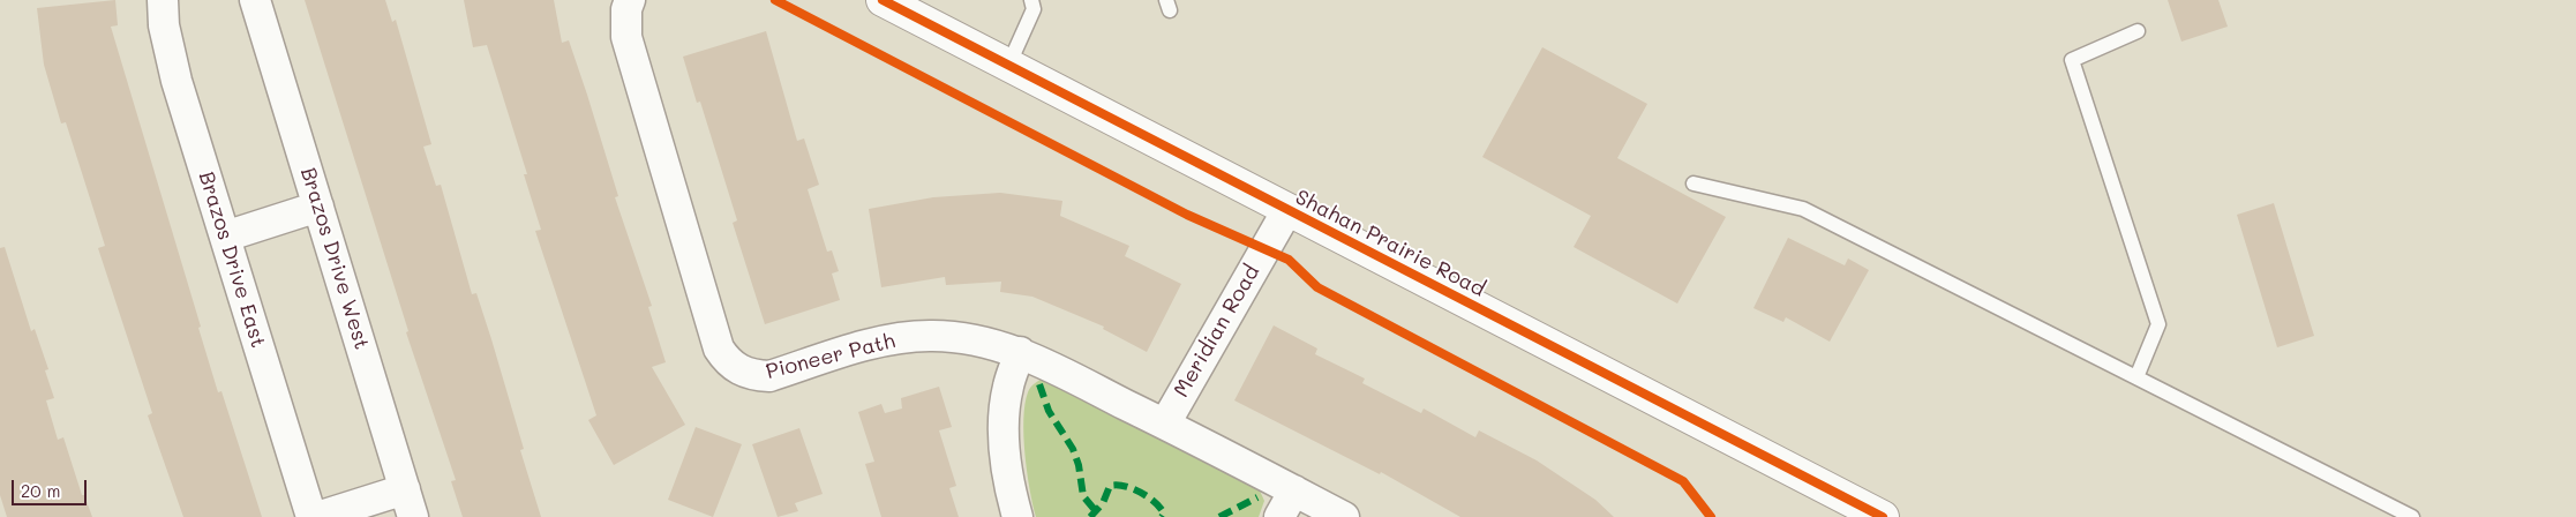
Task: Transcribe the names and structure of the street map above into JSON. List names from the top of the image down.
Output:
{
  "streets": {
    "street": [
      "Shahan Prairie Road",
      "Brazos Drive West",
      "Brazos Drive East",
      "Meridian Road",
      "Pioneer Path"
    ]
  },
  "crossings": [
    ["Shahan Prairie Road", "Meridian Road"],
    ["Meridian Road", "Pioneer Path"]
  ],
  "scale_bar": "20 m"
}
